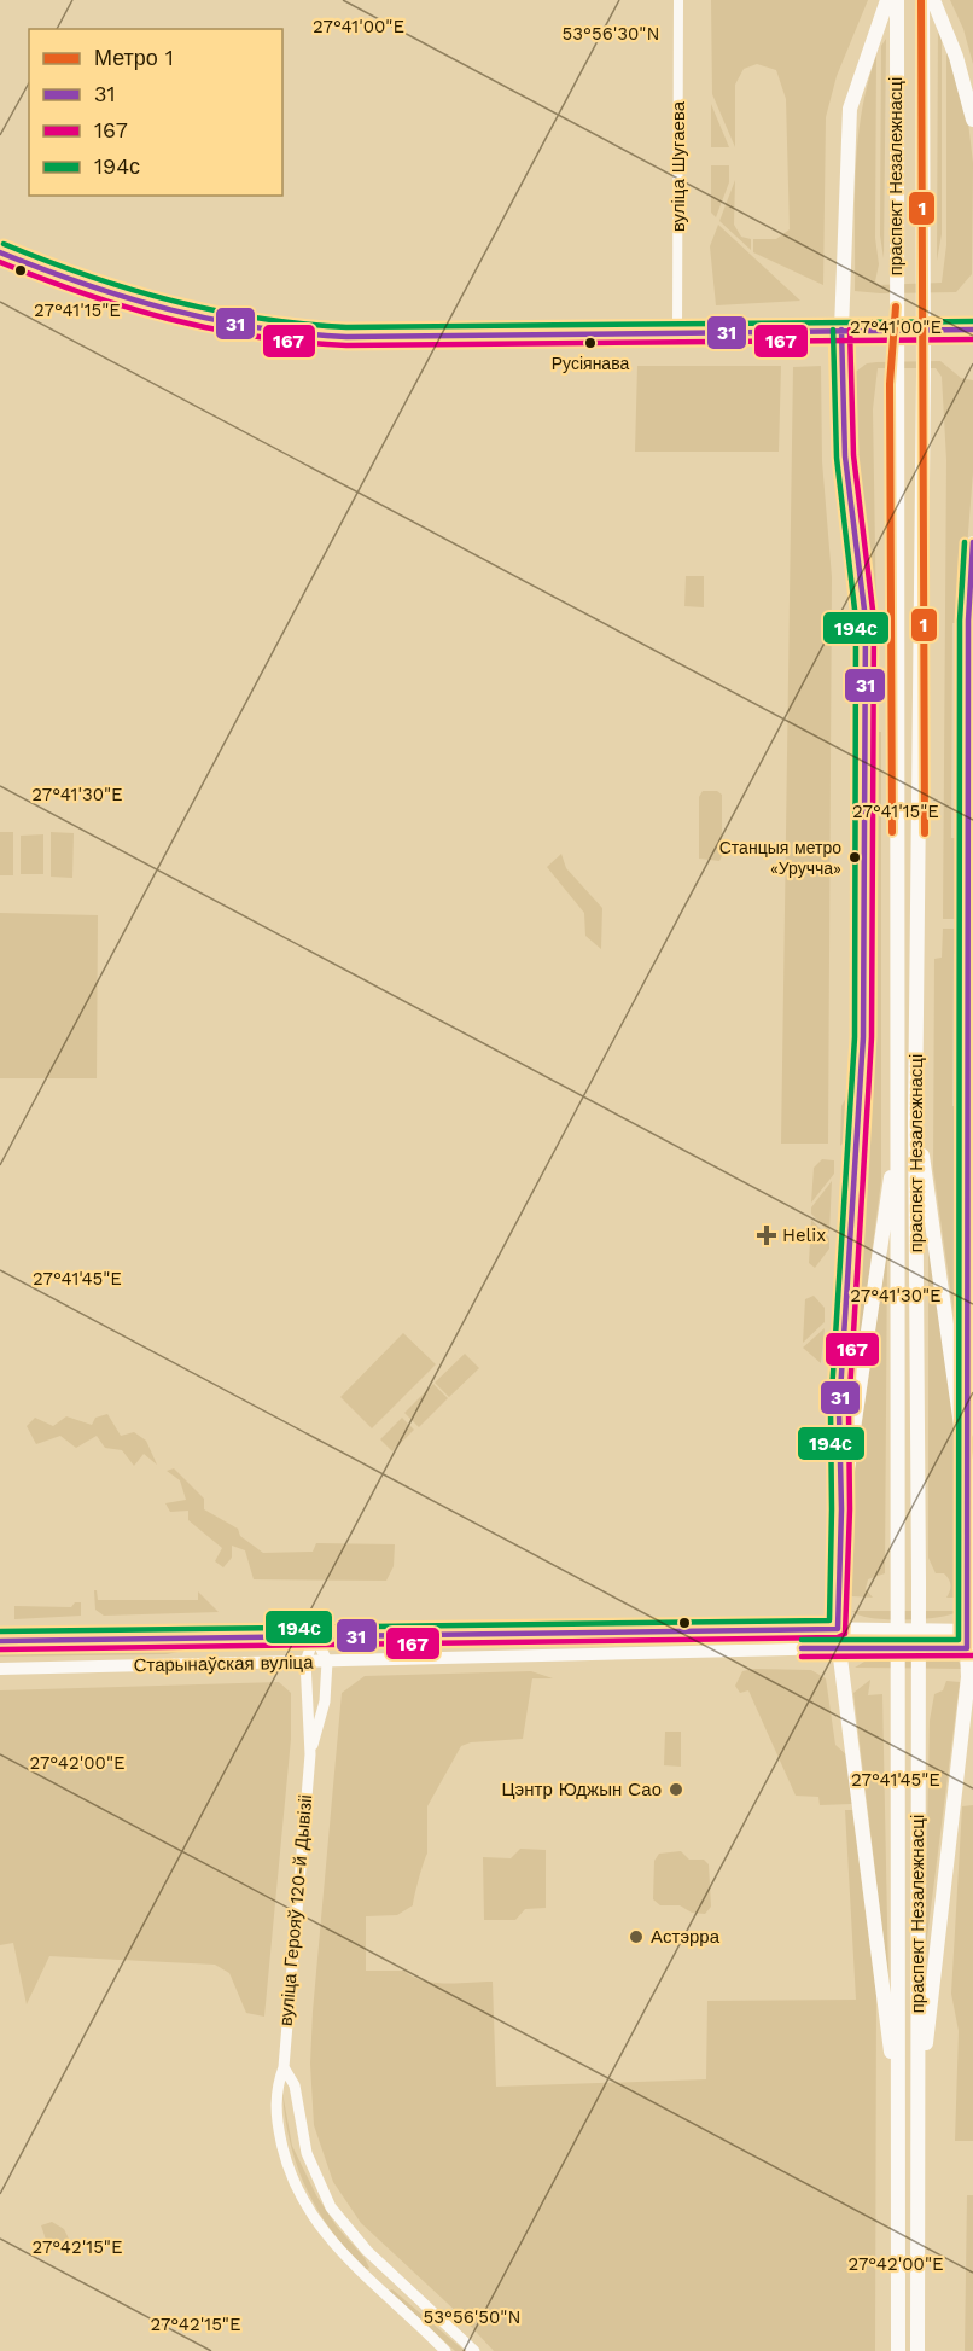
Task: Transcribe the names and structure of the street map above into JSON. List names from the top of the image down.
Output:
{
  "streets": {
    "highway": ["праспект Незалежнасці"],
    "main road": ["Старынаўская вуліца"],
    "street": ["вуліца Шугаева", "вуліца Герояў 120-й Дывізіі"]
  },
  "crossings": [
    ["Старынаўская вуліца", "вуліца Герояў 120-й Дывізіі"]
  ],
  "places": {
    "other": [
      "Русіянава",
      "Станцыя метро «Уручча»",
      "Цэнтр Юджын Сао",
      "Астэрра"
    ],
    "health": ["Helix"]
  },
  "lines": [
    "metro line 1",
    "transit line 194с",
    "transit line 31",
    "transit line 167"
  ],
  "legend": [
    "Метро 1",
    "31",
    "167",
    "194с"
  ],
  "coordinates": [
    "27°41'00\"E",
    "53°56'30\"N",
    "27°41'15\"E",
    "27°41'30\"E",
    "27°41'45\"E",
    "27°42'00\"E",
    "27°42'15\"E",
    "53°56'50\"N"
  ]
}
